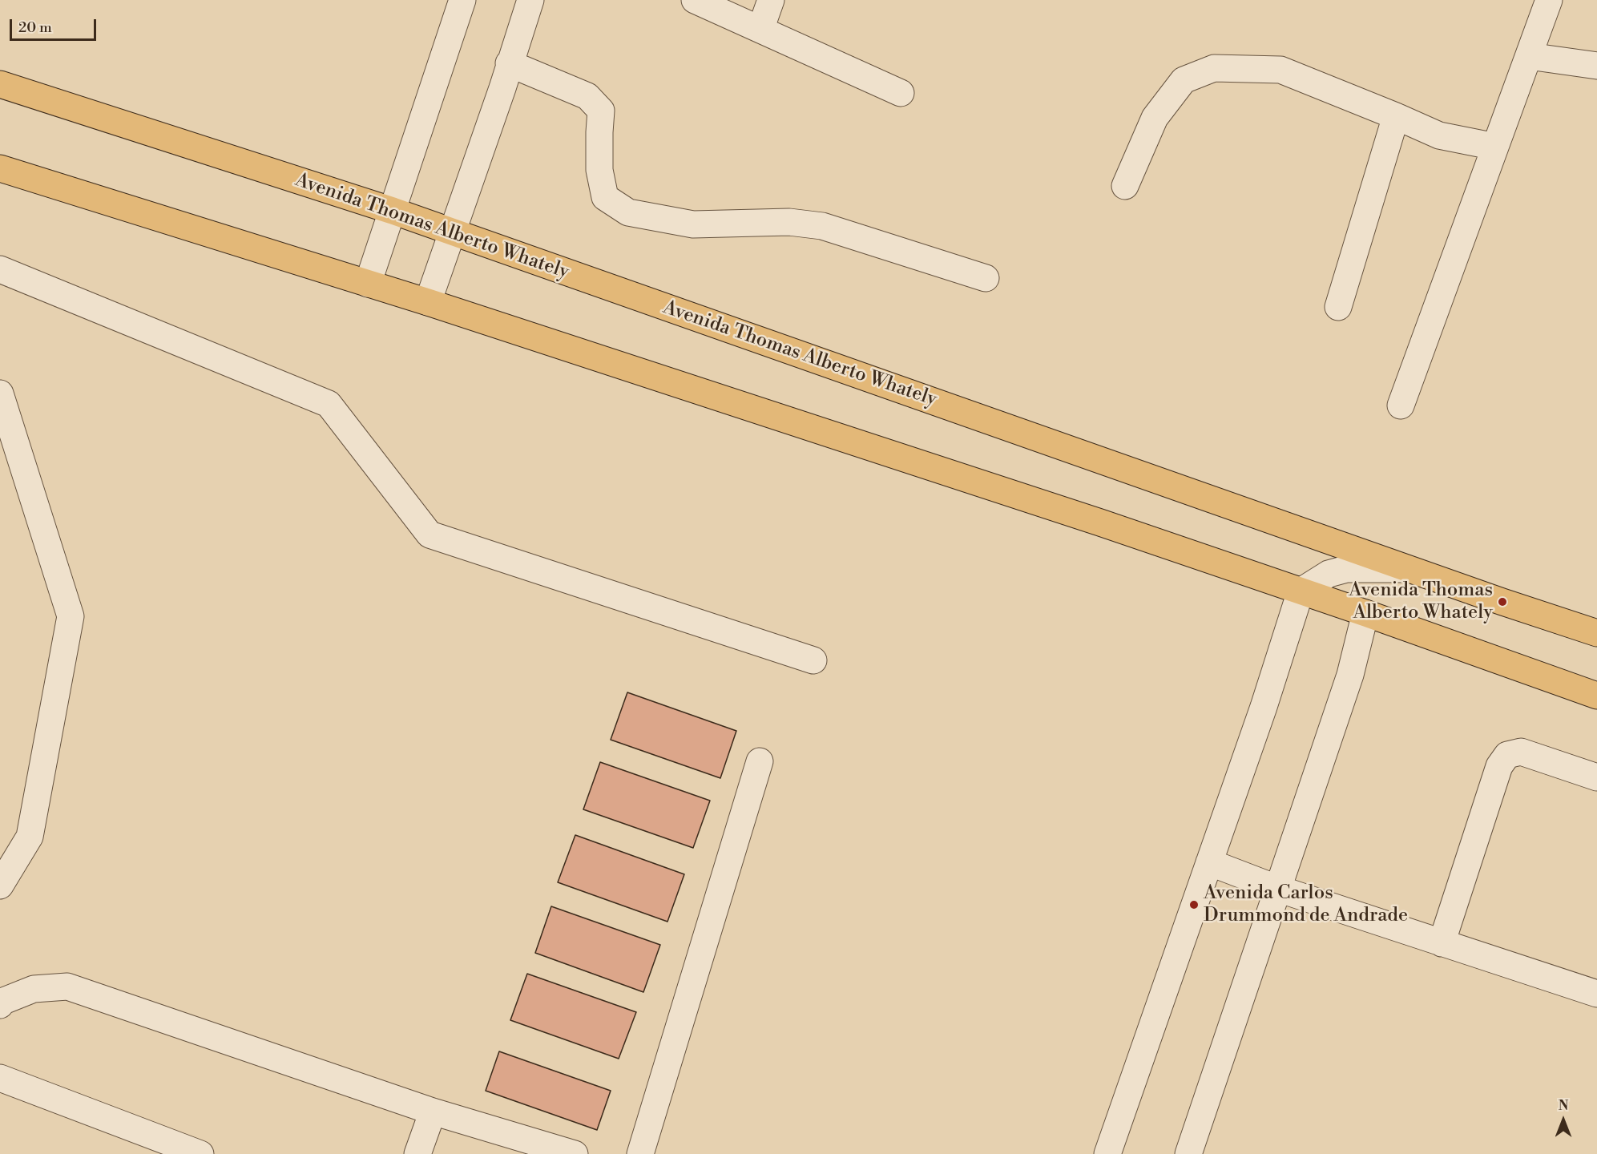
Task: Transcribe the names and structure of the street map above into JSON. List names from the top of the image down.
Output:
{
  "streets": {
    "main road": ["Avenida Thomas Alberto Whately"]
  },
  "places": ["Avenida Thomas Alberto Whately", "Avenida Carlos Drummond de Andrade"],
  "scale_bar": "20 m",
  "north": "top"
}
